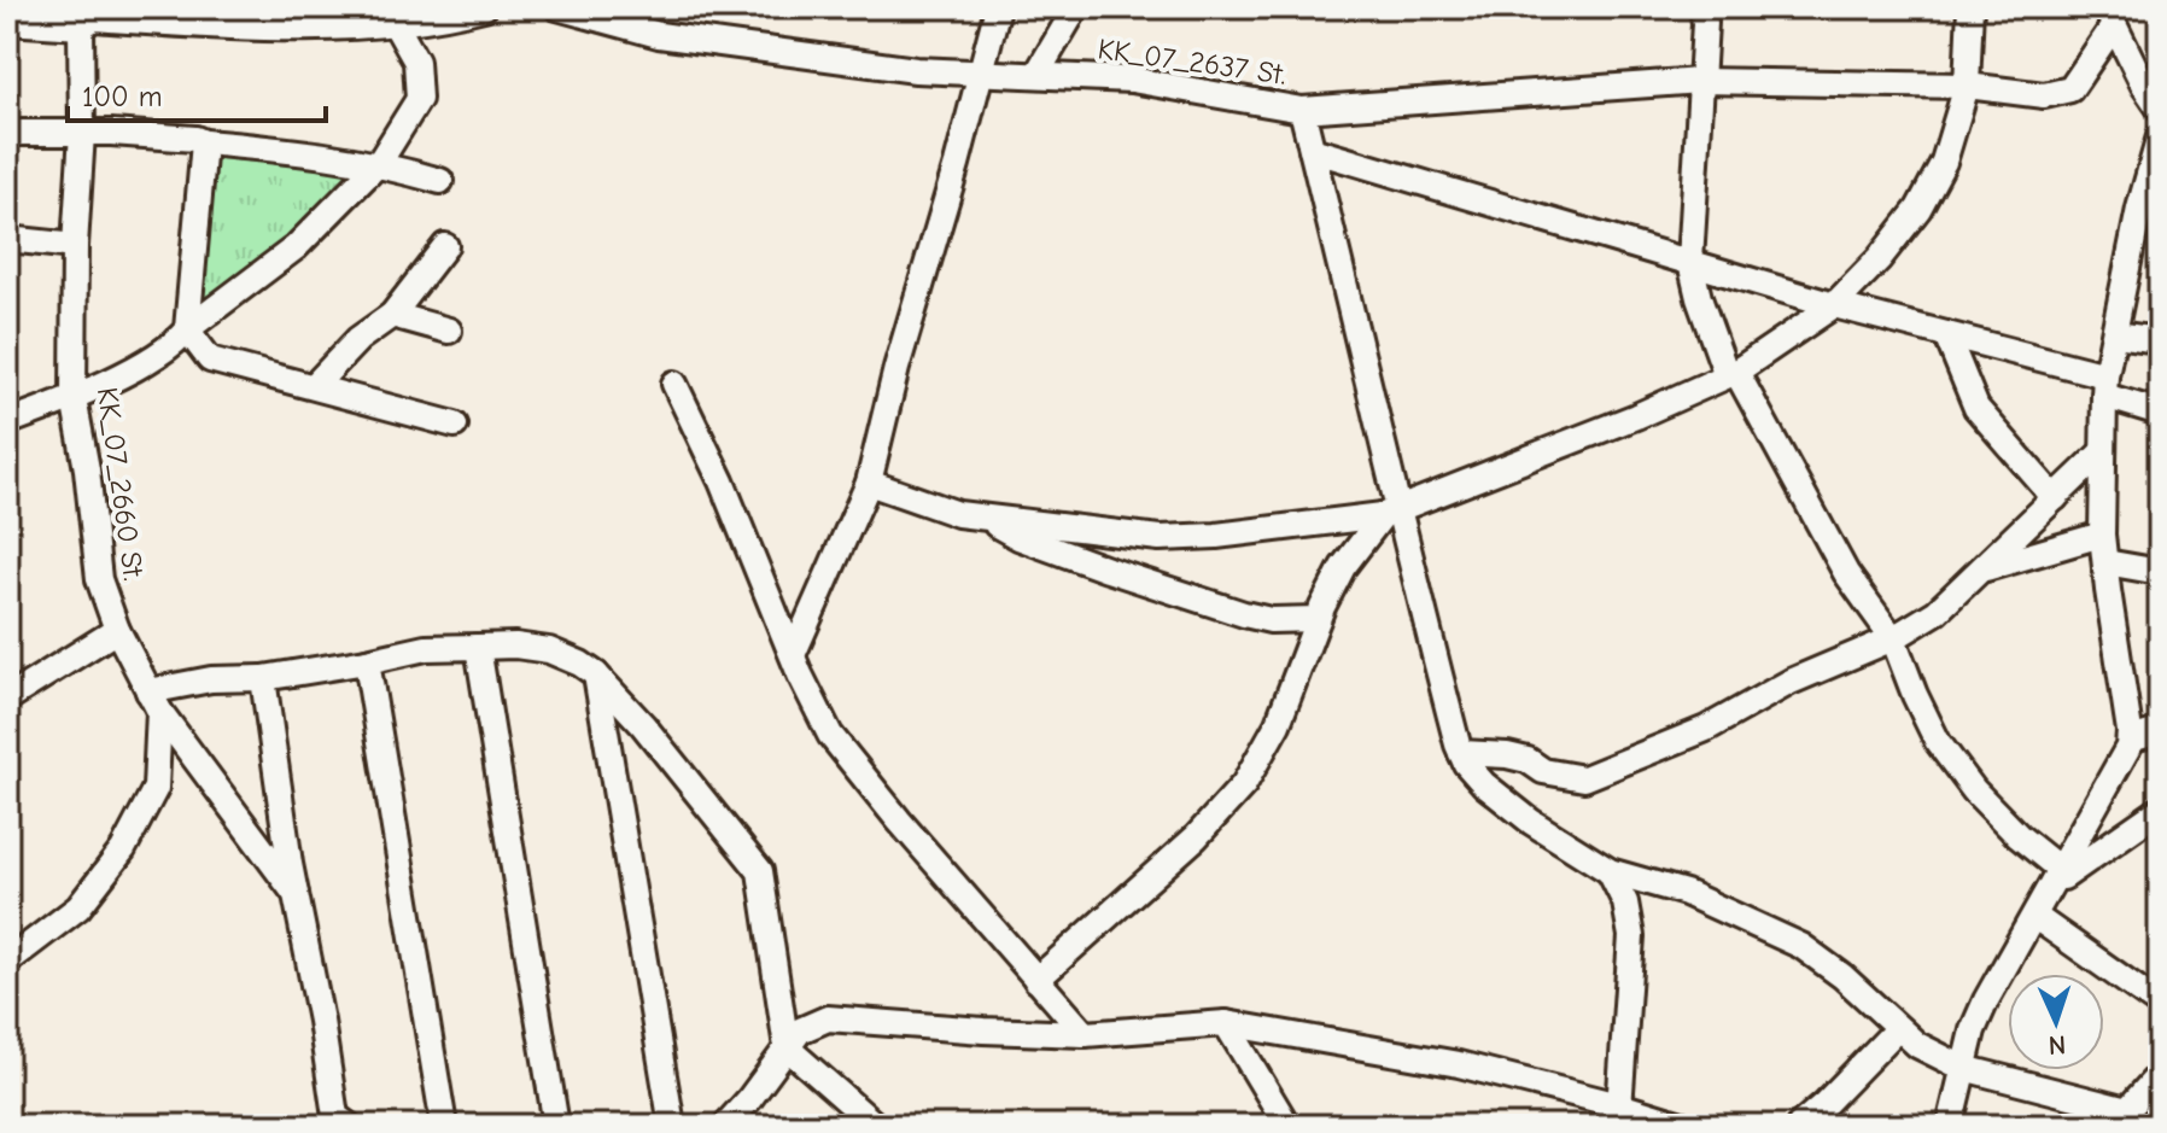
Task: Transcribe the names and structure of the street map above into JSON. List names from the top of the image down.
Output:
{
  "streets": {
    "street": ["KK_07_2637 St.", "KK_07_2660 St."]
  },
  "scale_bar": "100 m",
  "north": "bottom"
}
